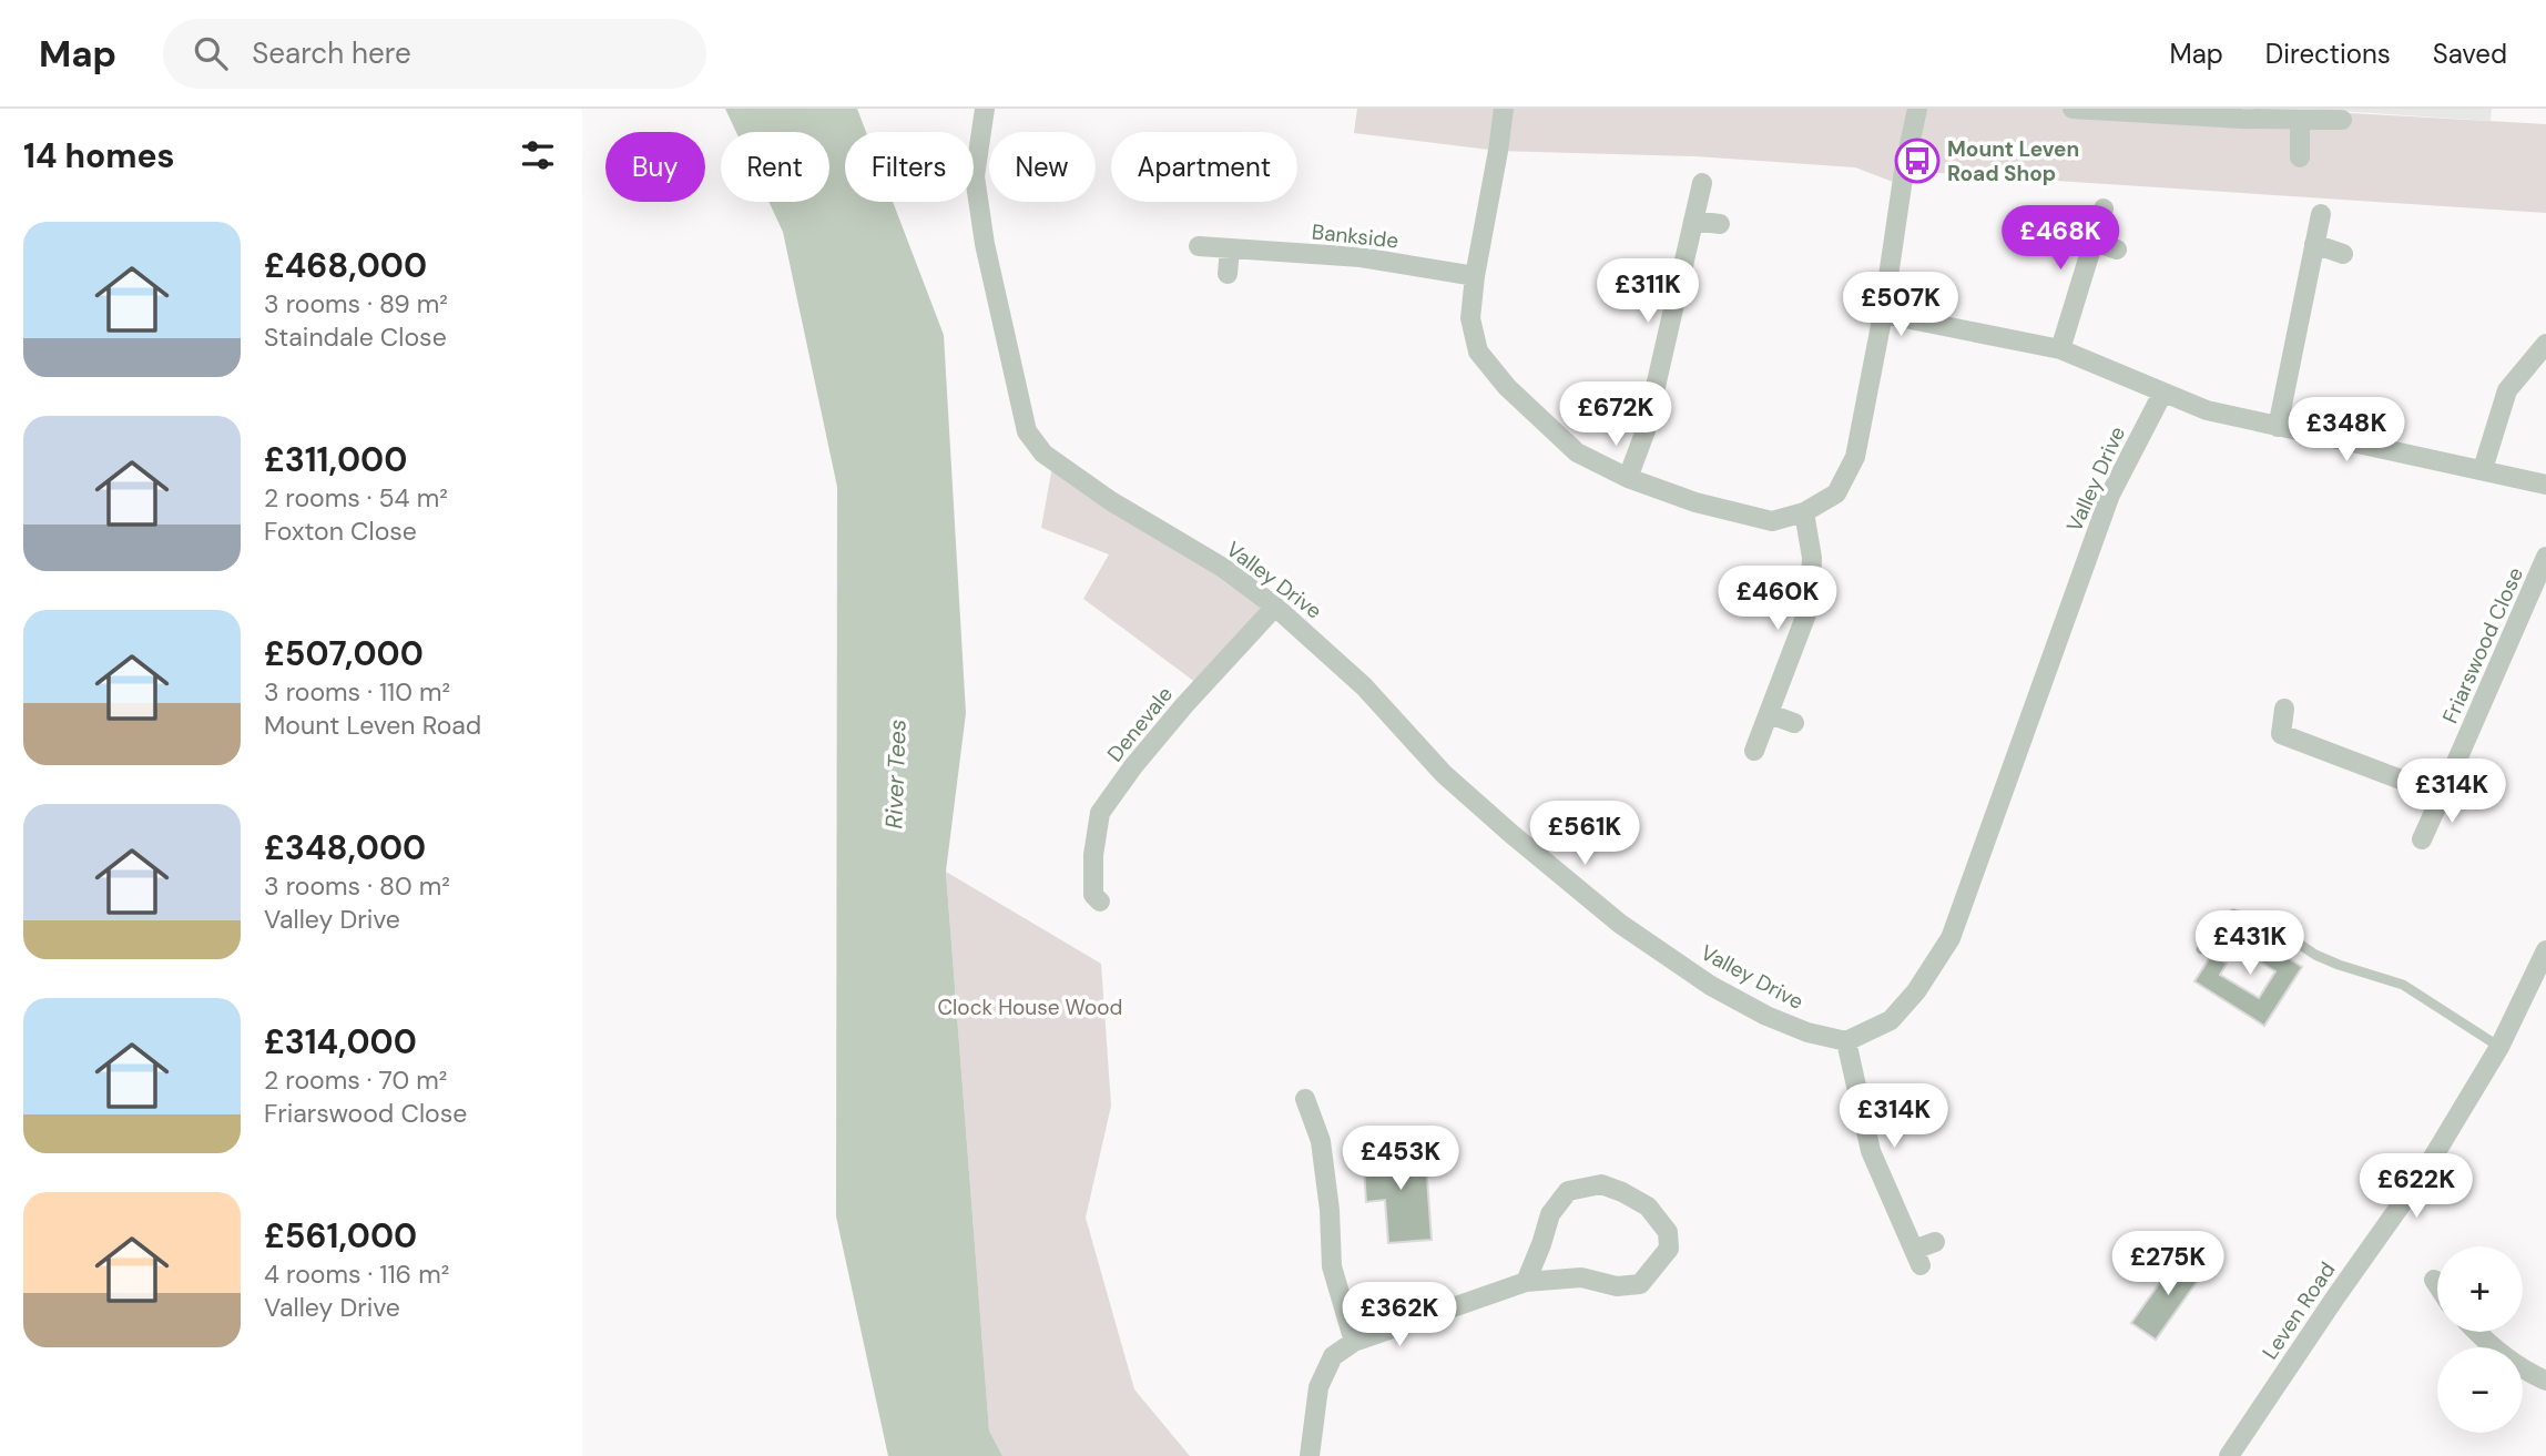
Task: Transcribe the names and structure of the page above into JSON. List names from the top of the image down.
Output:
{
  "streets": {
    "street": [
      "Bankside",
      "Valley Drive",
      "Friarswood Close",
      "Denevale",
      "Leven Road"
    ]
  },
  "crossings": [
    ["Valley Drive", "Denevale"]
  ],
  "water": ["River Tees"],
  "parks": ["Clock House Wood"],
  "places": {
    "bus stop": ["Mount Leven Road Shop"]
  },
  "page": {
    "header": "Map",
    "search": "Search here",
    "nav": ["Map", "Directions", "Saved"],
    "heading": "14 homes",
    "chip": [
      "Buy",
      "Rent",
      "Filters",
      "New",
      "Apartment"
    ],
    "list": [
      {
        "name": "£468,000",
        "note": "3 rooms · 89 m² · Staindale Close"
      },
      {
        "name": "£311,000",
        "note": "2 rooms · 54 m² · Foxton Close"
      },
      {
        "name": "£507,000",
        "note": "3 rooms · 110 m² · Mount Leven Road"
      },
      {
        "name": "£348,000",
        "note": "3 rooms · 80 m² · Valley Drive"
      },
      {
        "name": "£314,000",
        "note": "2 rooms · 70 m² · Friarswood Close"
      },
      {
        "name": "£561,000",
        "note": "4 rooms · 116 m² · Valley Drive"
      }
    ],
    "price": [
      "£468K",
      "£311K",
      "£507K",
      "£672K",
      "£348K",
      "£460K",
      "£314K",
      "£561K",
      "£431K",
      "£314K",
      "£453K",
      "£622K",
      "£275K",
      "£362K"
    ],
    "map_buttons": ["+", "−"]
  }
}
